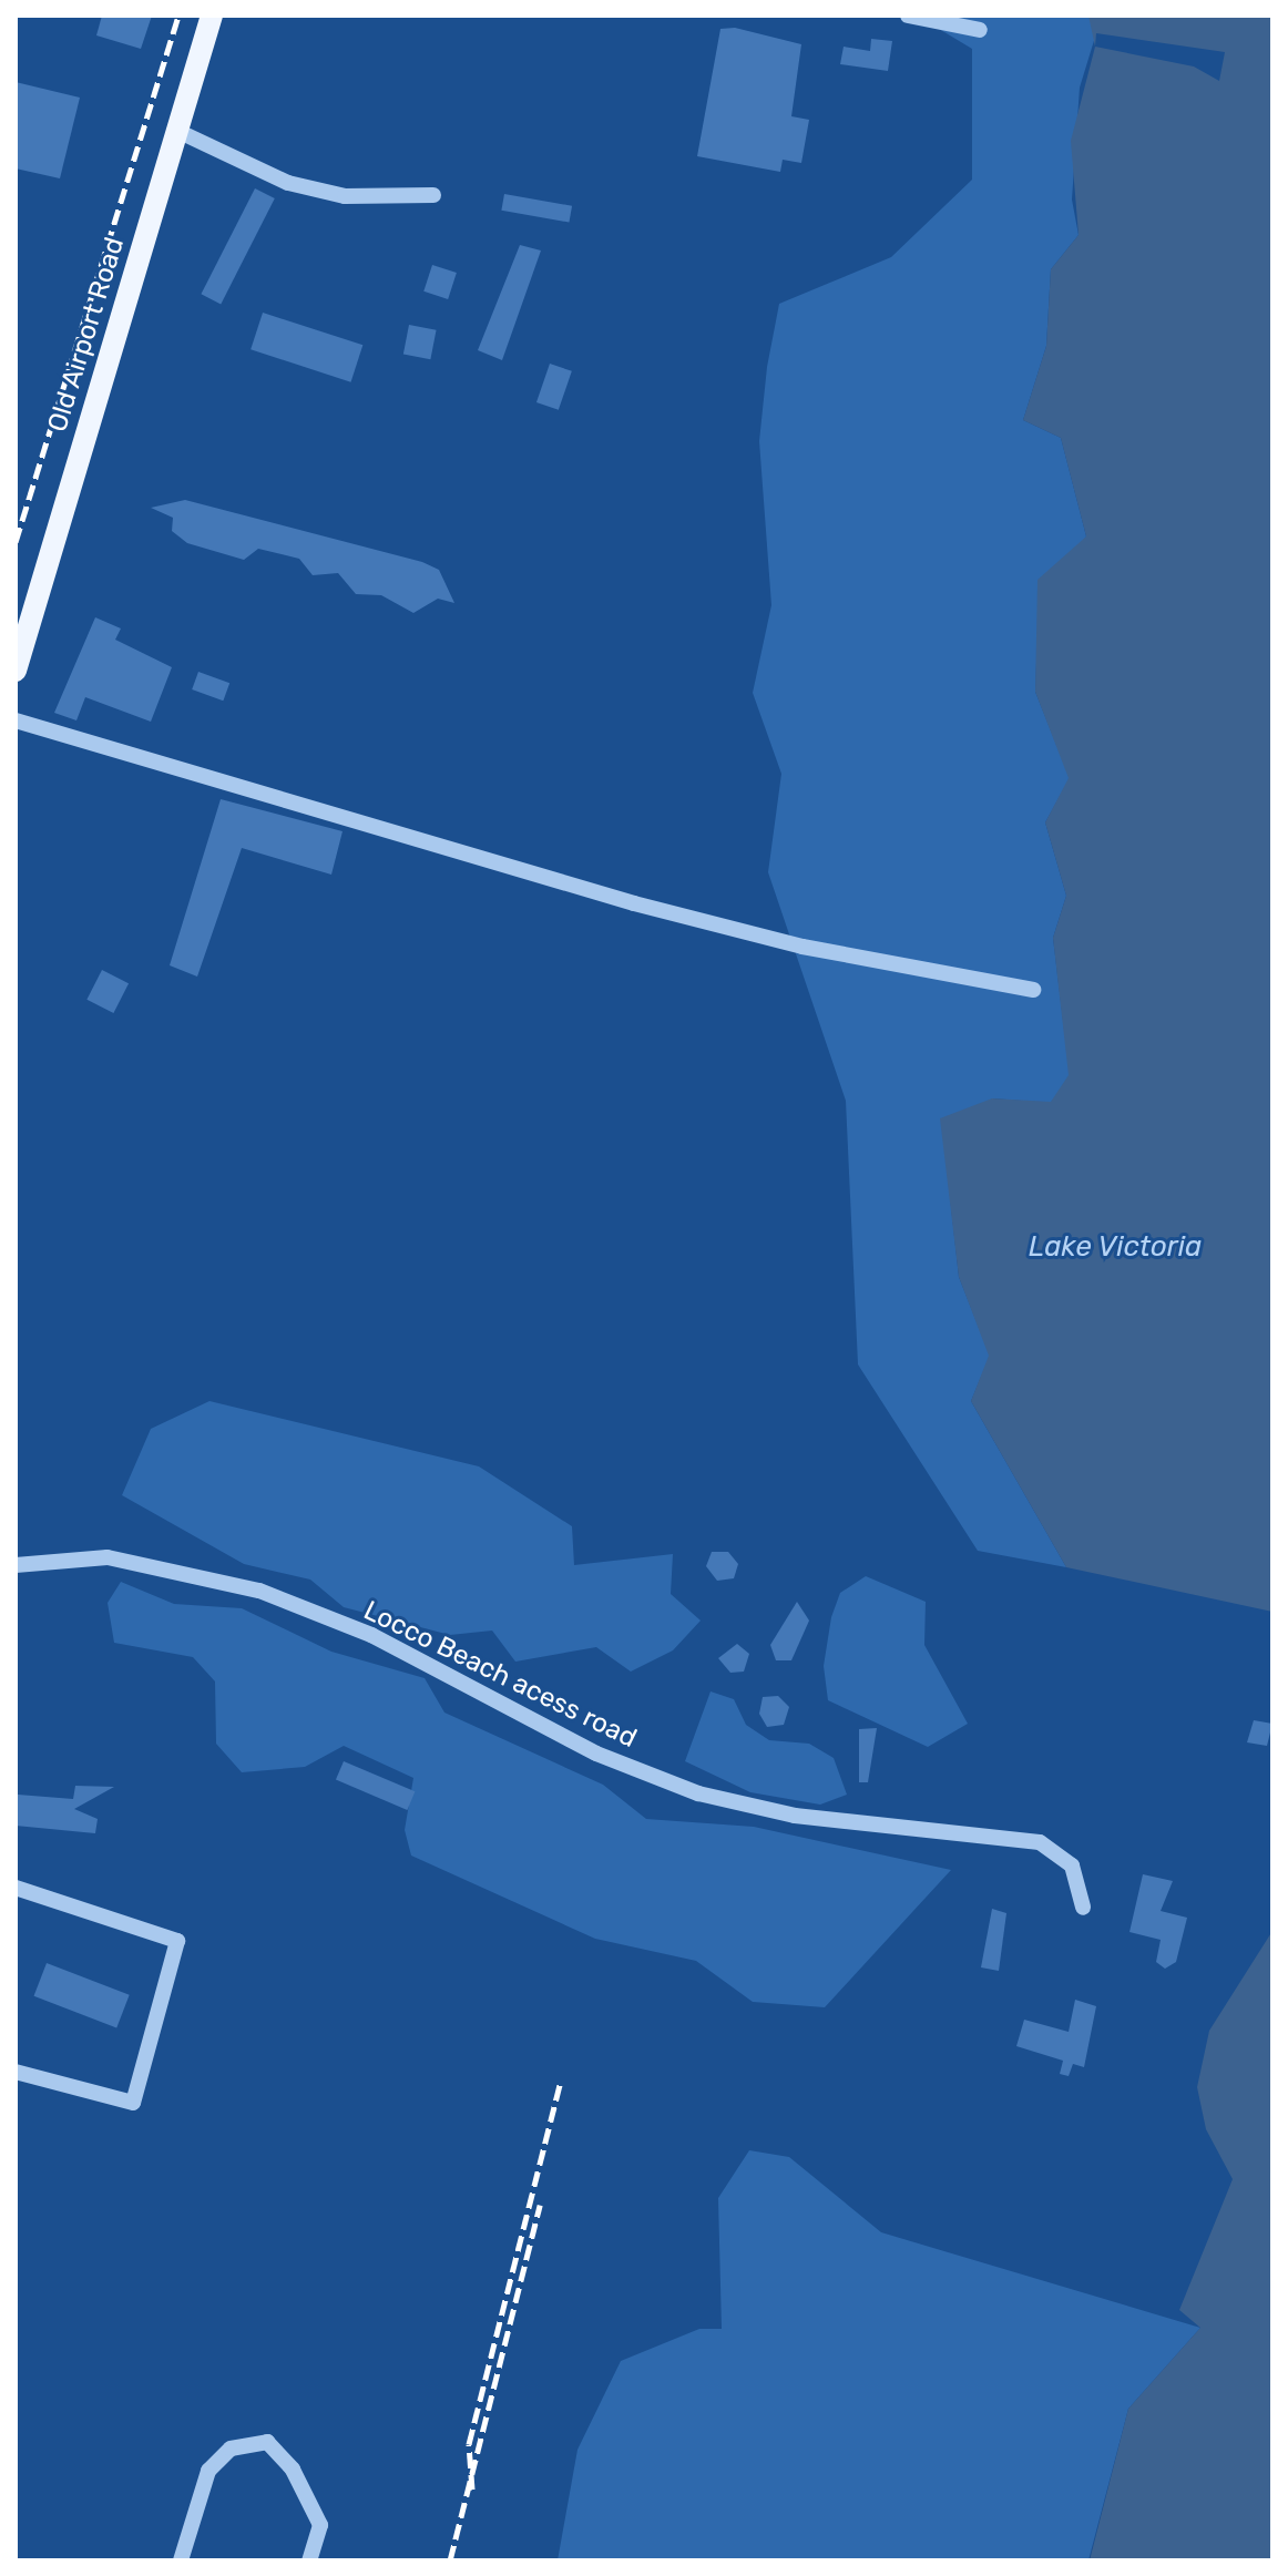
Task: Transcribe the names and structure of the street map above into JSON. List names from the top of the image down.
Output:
{
  "streets": {
    "main road": ["Old Airport Road"],
    "street": ["Locco Beach acess road"]
  },
  "water": ["Lake Victoria"]
}
